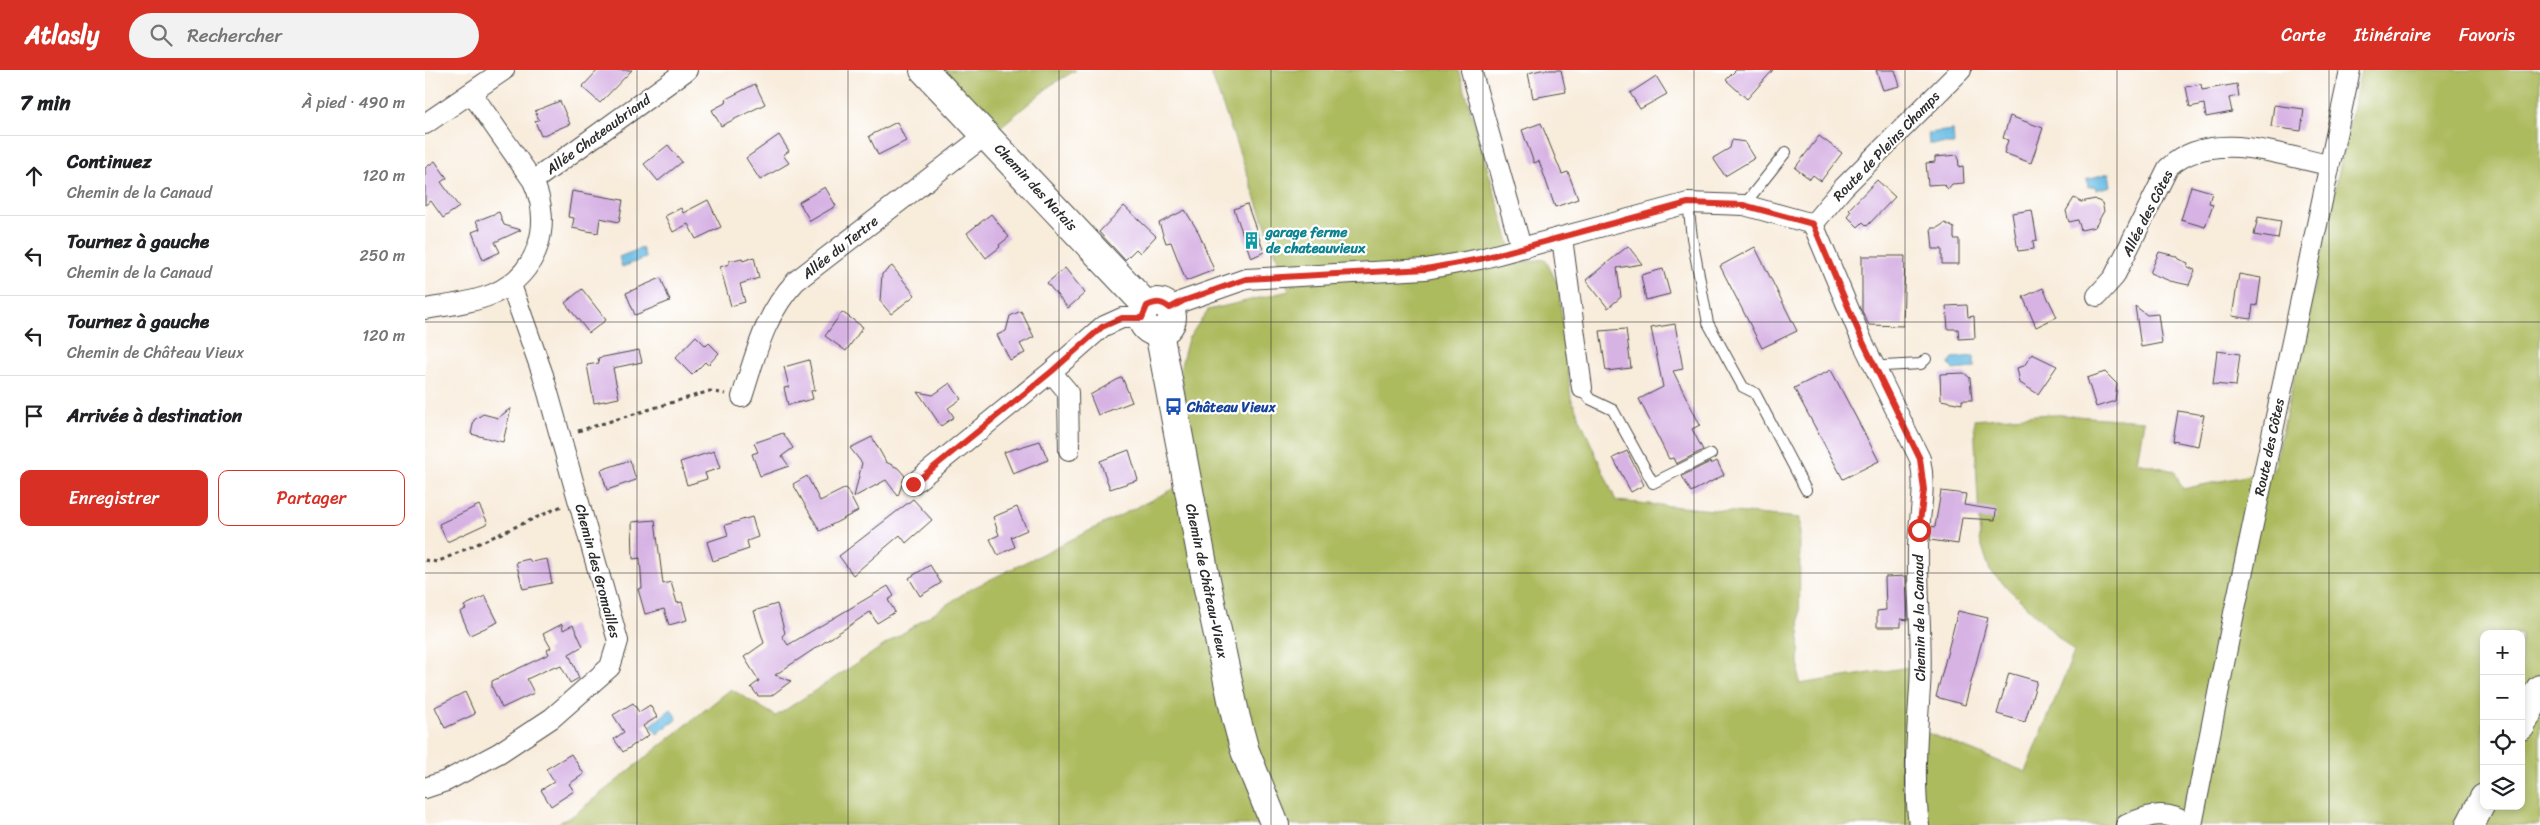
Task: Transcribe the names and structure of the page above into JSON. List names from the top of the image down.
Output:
{
  "streets": {
    "street": [
      "Allée Chateaubriand",
      "Route de Pleins Champs",
      "Chemin des Natais",
      "Allée des Côtes",
      "Allée du Tertre",
      "Route des Côtes",
      "Chemin des Gromailles",
      "Chemin de Château-Vieux",
      "Chemin de la Canaud"
    ]
  },
  "crossings": [
    ["Route de Pleins Champs", "Chemin de la Canaud"],
    ["Chemin des Natais", "Allée du Tertre"],
    ["Chemin des Natais", "Chemin de Château-Vieux"],
    ["Allée des Côtes", "Route des Côtes"]
  ],
  "places": {
    "building": ["garage ferme de chateauvieux"],
    "bus stop": ["Château Vieux"]
  },
  "page": {
    "header": "Atlasly",
    "search": "Rechercher",
    "nav": ["Carte", "Itinéraire", "Favoris"],
    "heading": ["7 min", "À pied · 490 m"],
    "list": [
      ["Continuez", "Chemin de la Canaud", "120 m"],
      ["Tournez à gauche", "Chemin de la Canaud", "250 m"],
      ["Tournez à gauche", "Chemin de Château Vieux", "120 m"],
      "Arrivée à destination"
    ],
    "buttons": ["Enregistrer", "Partager"],
    "map_buttons": ["+", "−"]
  }
}
